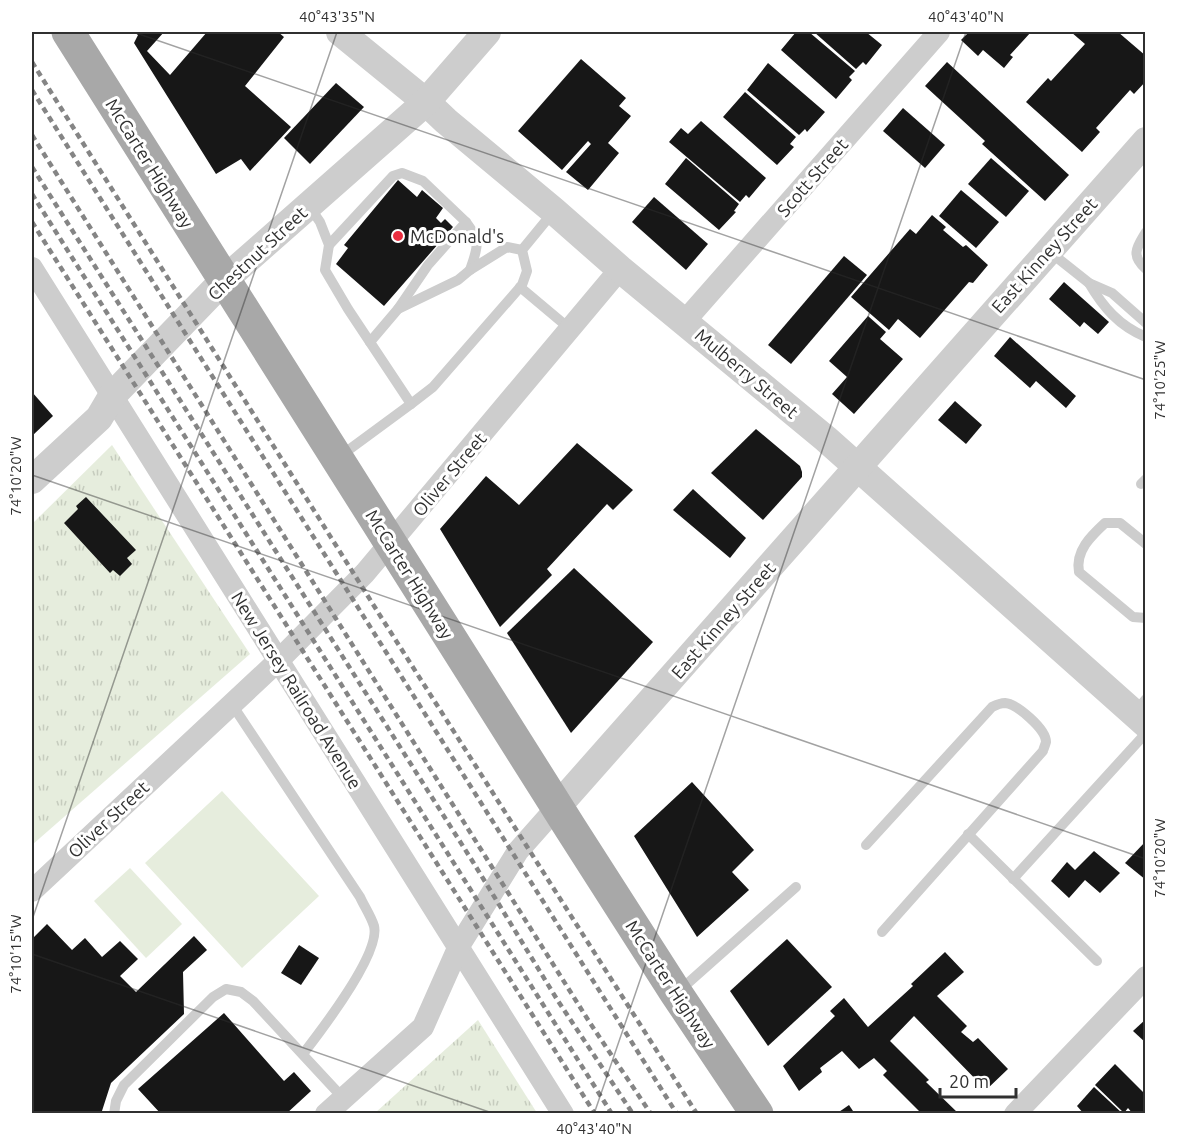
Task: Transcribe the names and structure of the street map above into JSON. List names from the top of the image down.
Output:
{
  "streets": {
    "main road": ["McCarter Highway"],
    "street": [
      "Scott Street",
      "Chestnut Street",
      "East Kinney Street",
      "Mulberry Street",
      "Oliver Street",
      "New Jersey Railroad Avenue"
    ]
  },
  "crossings": [
    ["McCarter Highway", "Chestnut Street"],
    ["McCarter Highway", "East Kinney Street"],
    ["McCarter Highway", "Oliver Street"],
    ["Scott Street", "Mulberry Street"],
    ["Chestnut Street", "Mulberry Street"],
    ["Chestnut Street", "New Jersey Railroad Avenue"],
    ["East Kinney Street", "Mulberry Street"],
    ["East Kinney Street", "New Jersey Railroad Avenue"],
    ["Mulberry Street", "Oliver Street"],
    ["Oliver Street", "New Jersey Railroad Avenue"]
  ],
  "places": ["McDonald's"],
  "scale_bar": "20 m",
  "coordinates": [
    "40°43'35\"N",
    "40°43'40\"N",
    "74°10'25\"W",
    "74°10'20\"W",
    "74°10'15\"W"
  ]
}
